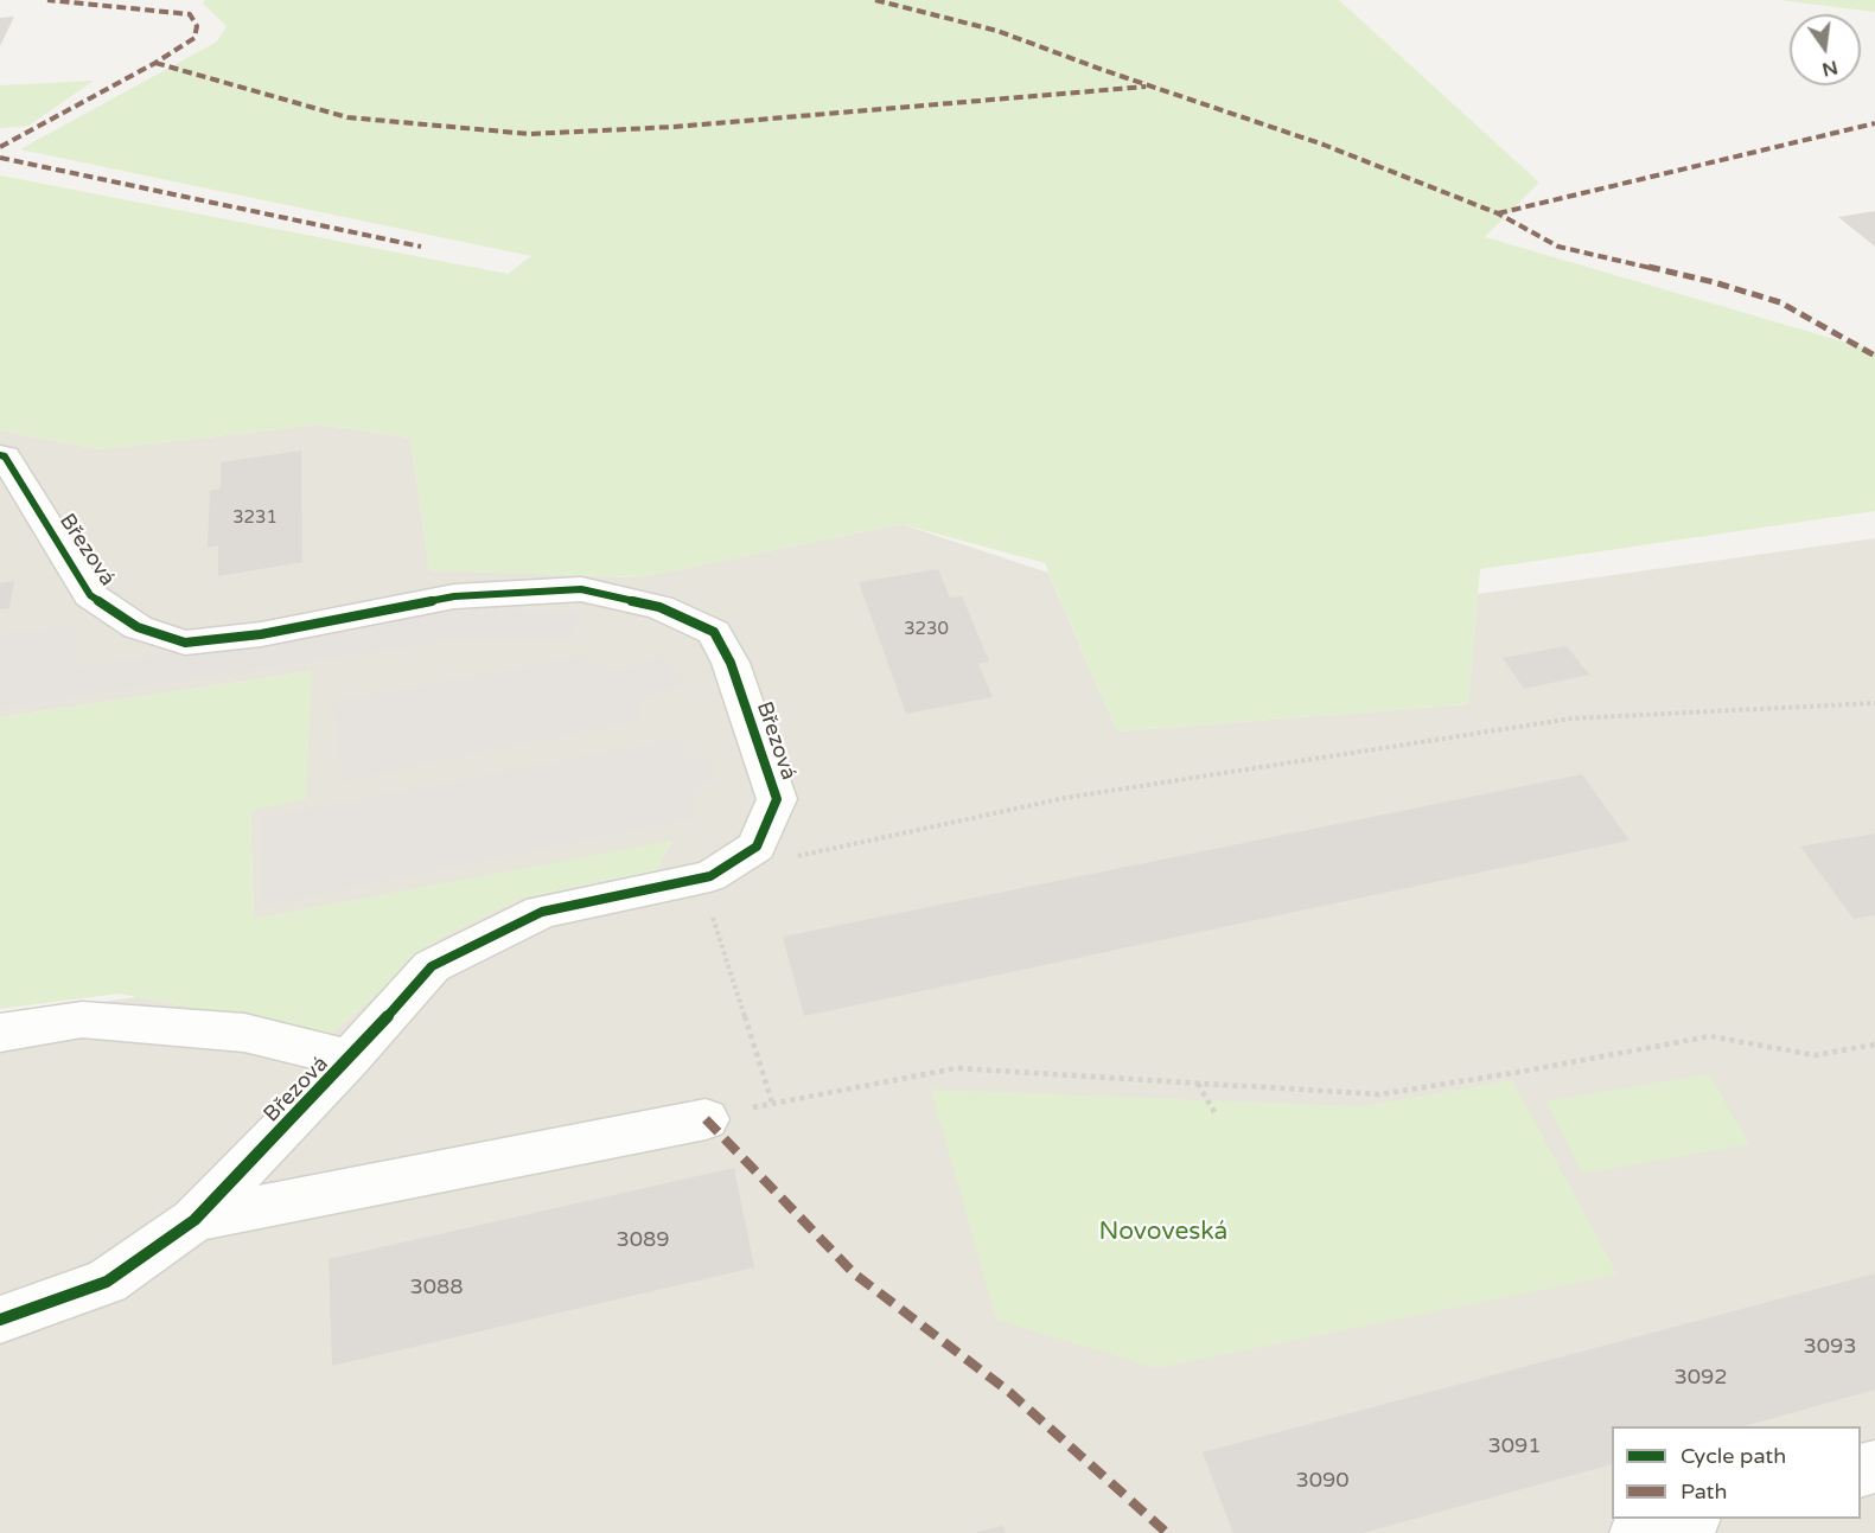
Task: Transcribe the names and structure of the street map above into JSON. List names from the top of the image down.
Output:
{
  "streets": {
    "street": ["Březová"]
  },
  "parks": ["Novoveská"],
  "house_numbers": [
    "3231",
    "3230",
    "3089",
    "3088",
    "3093",
    "3092",
    "3091",
    "3090"
  ],
  "legend": ["Cycle path", "Path"],
  "north": "bottom"
}
